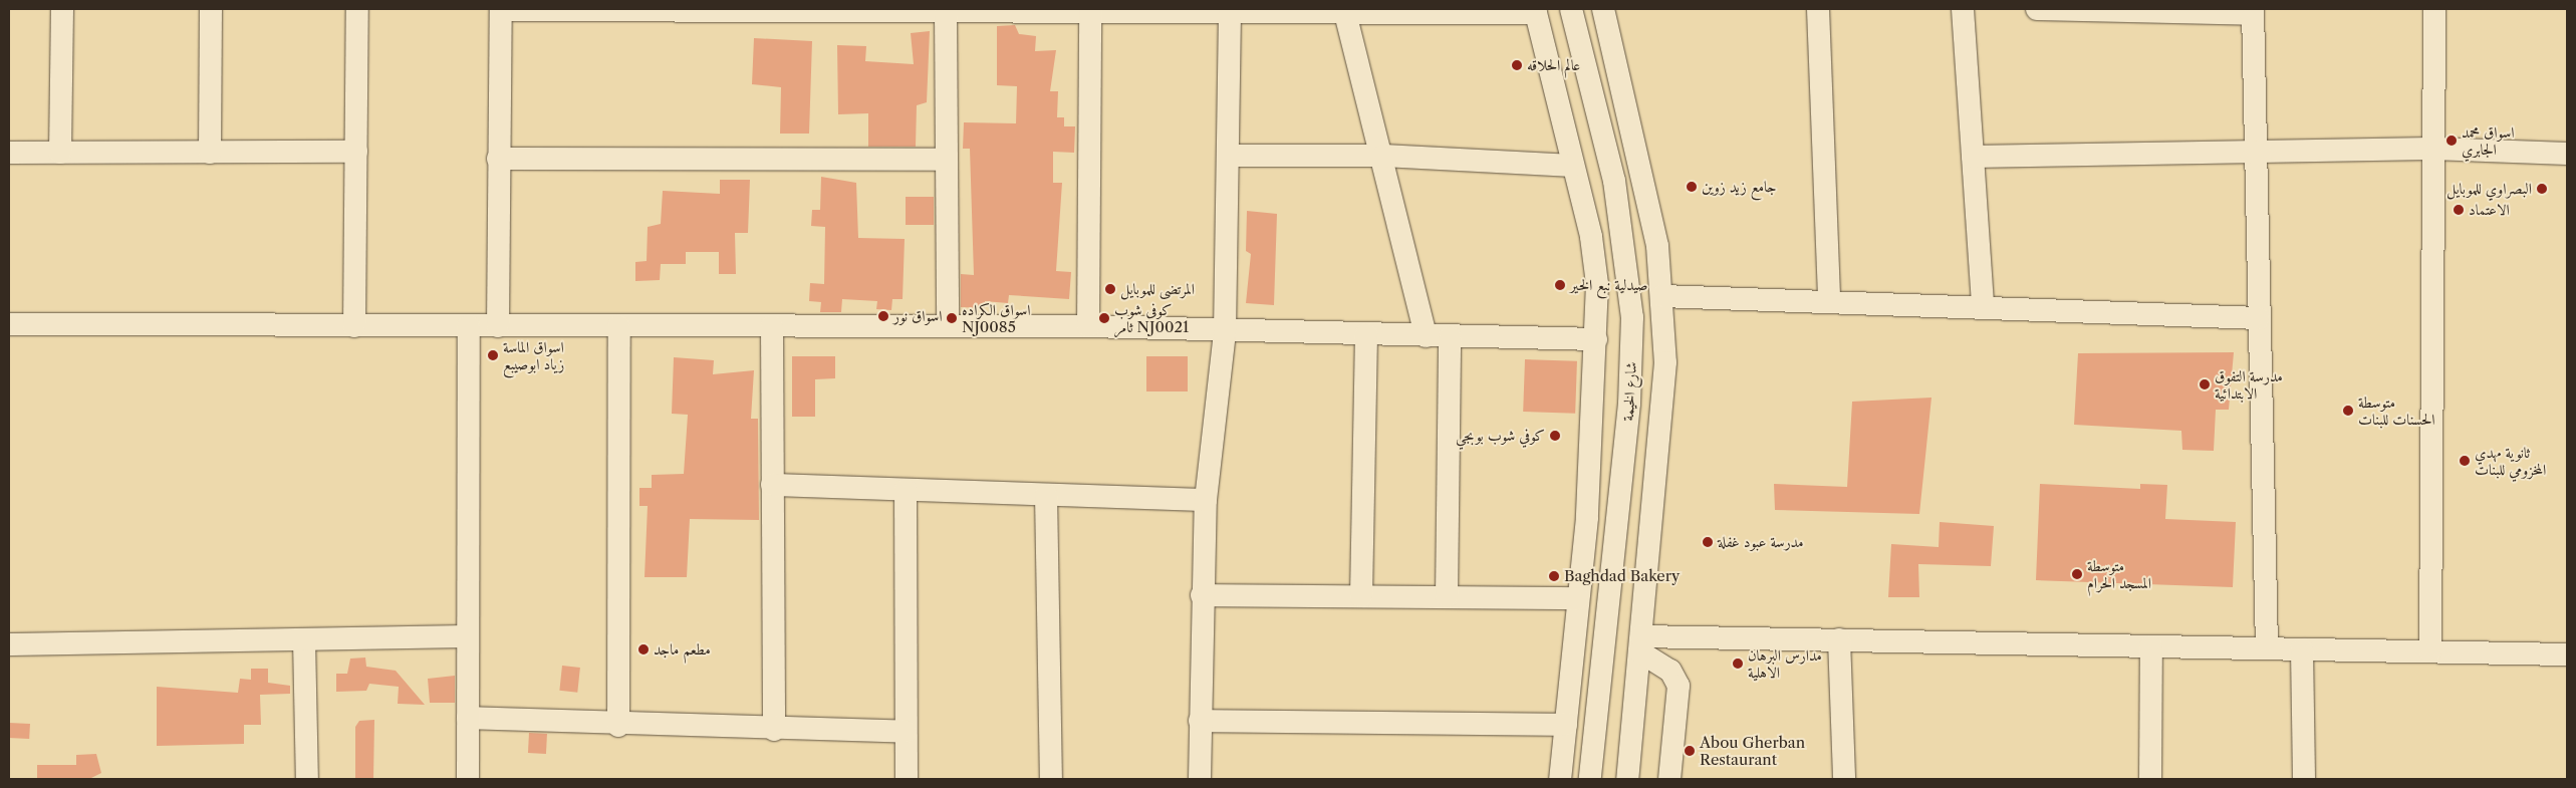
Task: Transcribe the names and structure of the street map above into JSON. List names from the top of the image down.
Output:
{
  "streets": {
    "street": ["شارع الخيمة"]
  },
  "places": [
    "عالم الحلاقه",
    "اسواق محمد الجابري",
    "جامع زيد زوين",
    "البصراوي للموبايل",
    "الاعتماد",
    "صيدلية نبع الخير",
    "المرتضى للموبايل",
    "اسواق نور",
    "اسواق الكراده NJ0085",
    "كوفي شوب ثامر NJ0021",
    "اسواق الماسة زياد ابوصيبع",
    "مدرسة التفوق الابتدائية",
    "متوسطة الحسنات للبنات",
    "كوفي شوب بوبجي",
    "ثانوية مهدي المخزومي للبنات",
    "مدرسة عبود غفلة",
    "متوسطة المسجد الحرام",
    "Baghdad Bakery",
    "مطعم ماجد",
    "مدارس البرهان الاهلية",
    "Abou Gherban Restaurant"
  ]
}
